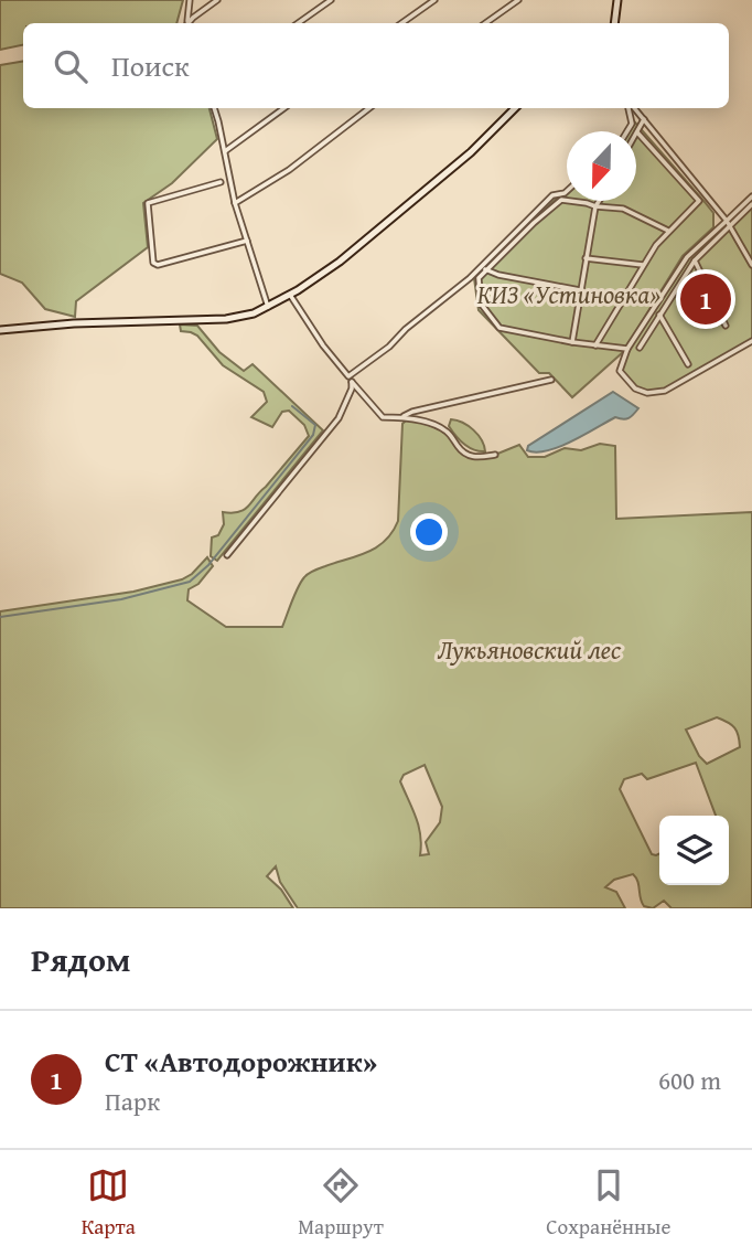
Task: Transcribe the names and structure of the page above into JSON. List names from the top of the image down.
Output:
{
  "parks": ["КИЗ «Устиновка»", "Лукьяновский лес"],
  "north": "bottom",
  "page": {
    "search": "Поиск",
    "pins": "1",
    "heading": "Рядом",
    "list": [
      {
        "mark": "1",
        "name": "СТ «Автодорожник»",
        "note": "Парк",
        "value": "600 m"
      }
    ],
    "nav": ["Карта", "Маршрут", "Сохранённые"]
  }
}
